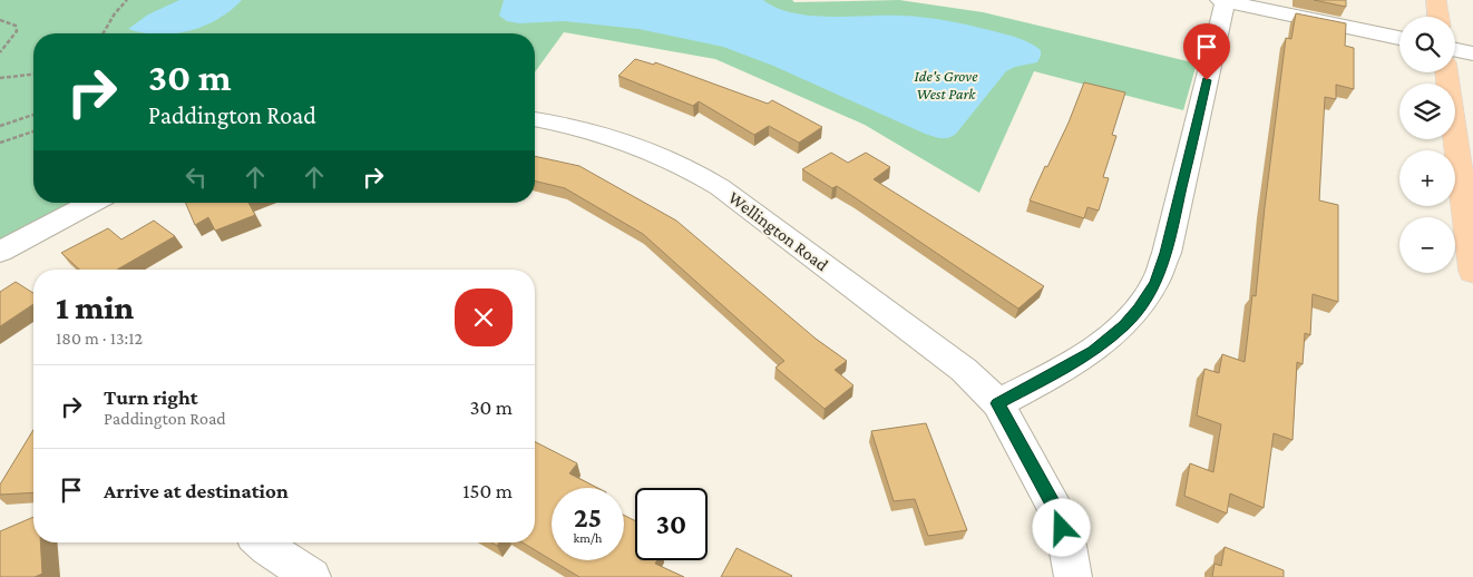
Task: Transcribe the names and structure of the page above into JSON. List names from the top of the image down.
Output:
{
  "streets": {
    "street": ["Wellington Road"]
  },
  "parks": ["Ide's Grove West Park"],
  "page": {
    "map_buttons": ["+", "−"],
    "turn": ["30 m", "Paddington Road"],
    "heading": ["1 min", "180 m · 13:12"],
    "list": [
      {
        "name": "Turn right",
        "note": "Paddington Road",
        "value": "30 m"
      },
      {
        "name": "Arrive at destination",
        "value": "150 m"
      }
    ],
    "speed": "25 km/h",
    "limit": "30"
  }
}
